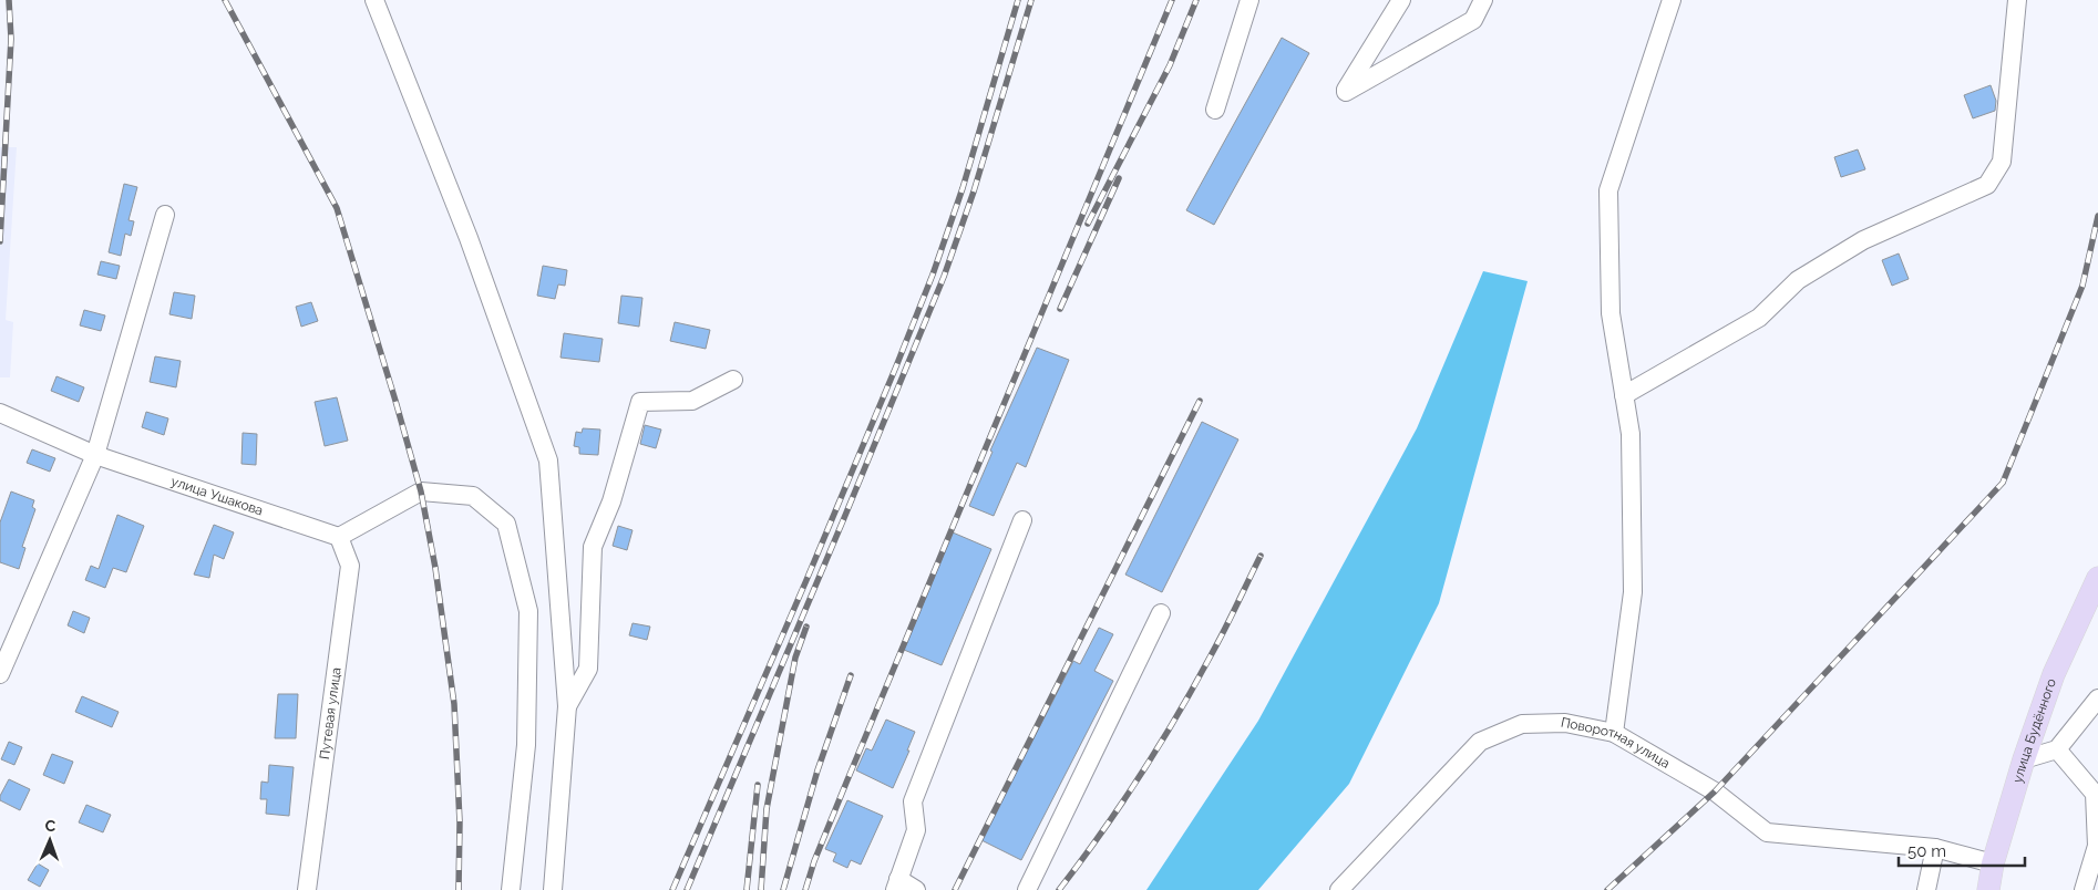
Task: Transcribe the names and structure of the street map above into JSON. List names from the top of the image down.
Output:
{
  "streets": {
    "main road": ["улица Будённого"],
    "street": ["улица Ушакова", "Путевая улица", "Поворотная улица"]
  },
  "crossings": [
    ["улица Ушакова", "Путевая улица"],
    ["улица Будённого", "Поворотная улица"]
  ],
  "scale_bar": "50 m",
  "north": "top"
}
